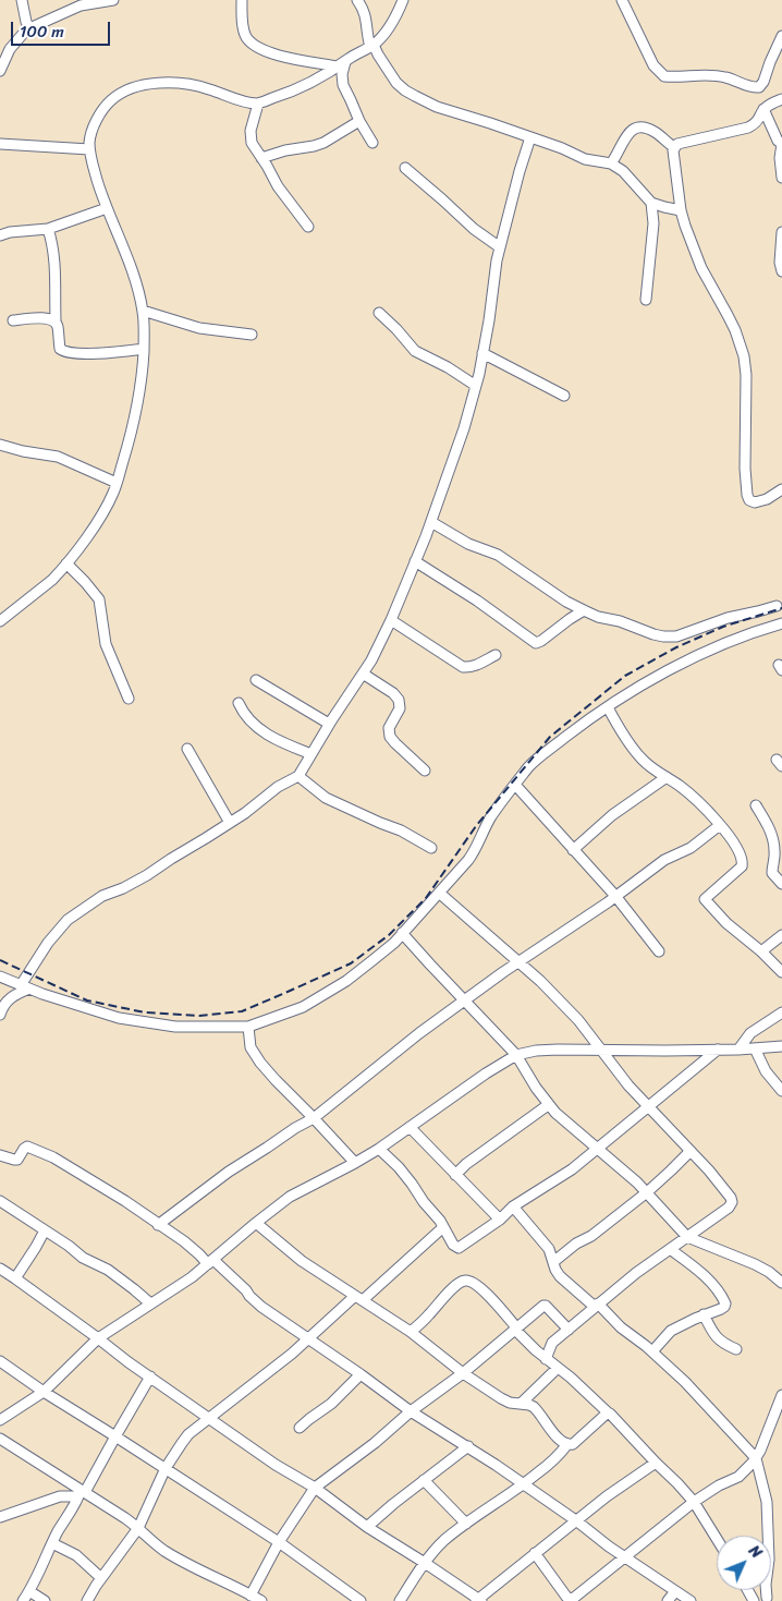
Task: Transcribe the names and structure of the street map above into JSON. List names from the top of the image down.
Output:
{
  "scale_bar": "100 m",
  "north": "top right"
}
